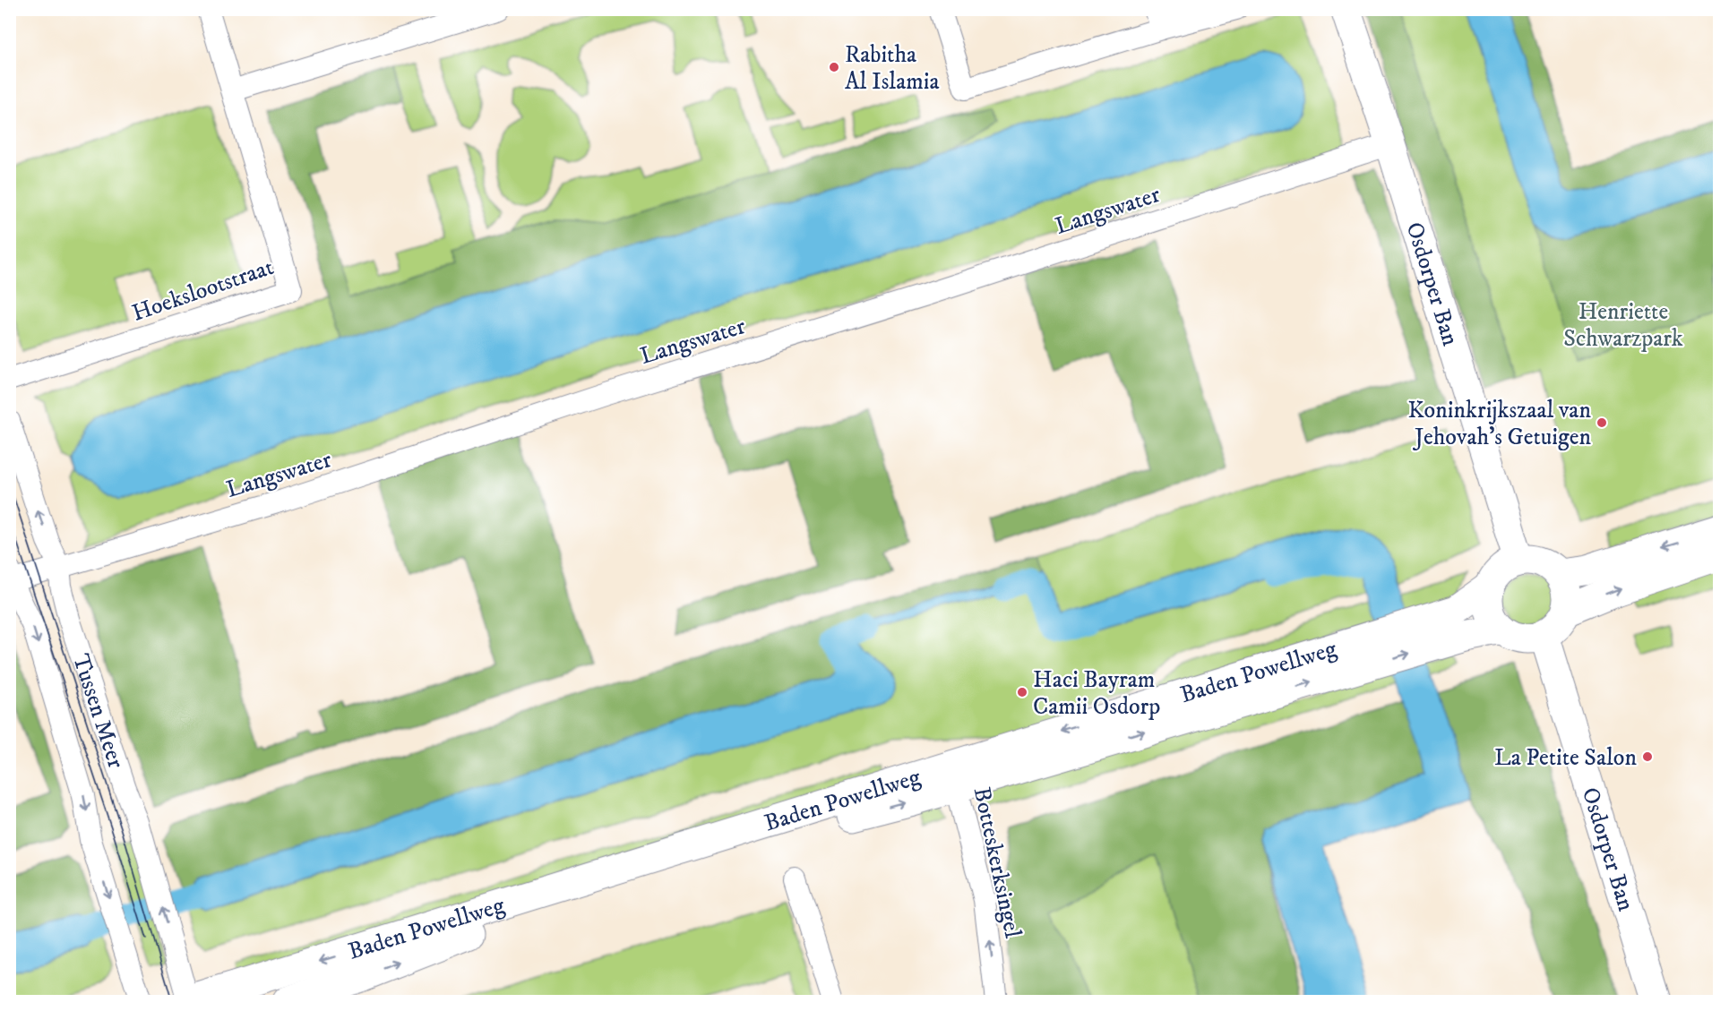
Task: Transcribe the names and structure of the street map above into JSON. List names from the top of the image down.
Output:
{
  "streets": {
    "main road": ["Osdorper Ban", "Baden Powellweg"],
    "street": [
      "Langswater",
      "Hoekslootstraat",
      "Tussen Meer",
      "Botteskerksingel"
    ]
  },
  "crossings": [
    ["Langswater", "Osdorper Ban"],
    ["Langswater", "Tussen Meer"],
    ["Osdorper Ban", "Baden Powellweg"],
    ["Baden Powellweg", "Tussen Meer"],
    ["Baden Powellweg", "Botteskerksingel"]
  ],
  "parks": ["Henriette Schwarzpark"],
  "places": [
    "Rabitha Al Islamia",
    "Koninkrijkszaal van Jehovah's Getuigen",
    "Haci Bayram Camii Osdorp",
    "La Petite Salon"
  ]
}
